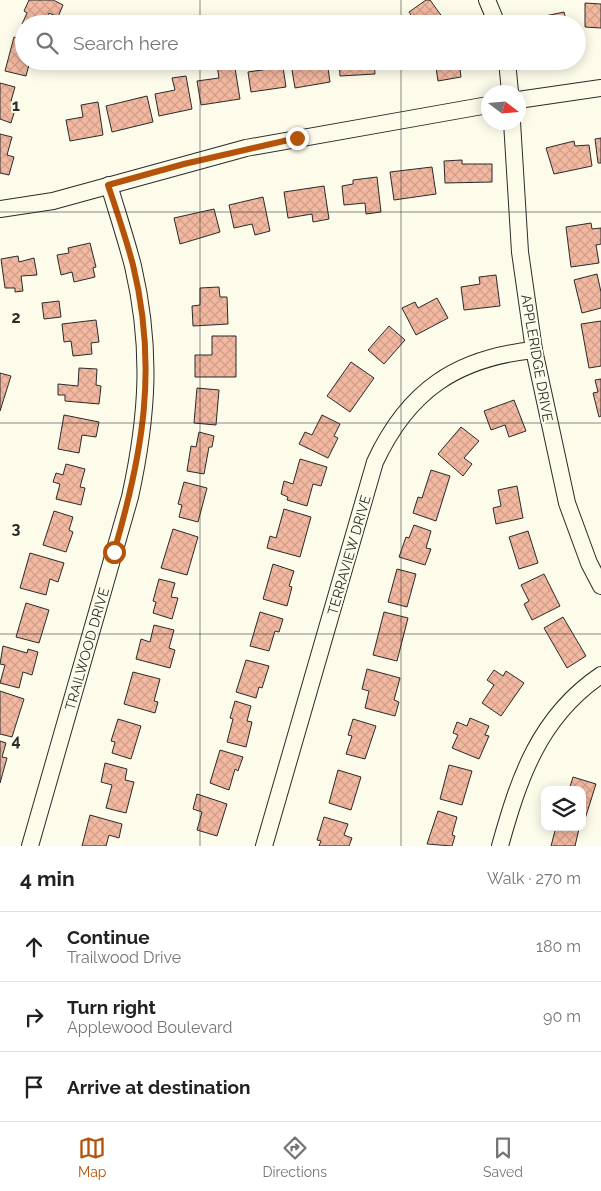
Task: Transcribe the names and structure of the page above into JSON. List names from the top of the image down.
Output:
{
  "streets": {
    "street": ["APPLERIDGE DRIVE", "TERRAVIEW DRIVE", "TRAILWOOD DRIVE"]
  },
  "crossings": [
    ["APPLERIDGE DRIVE", "TERRAVIEW DRIVE"]
  ],
  "north": "right",
  "page": {
    "search": "Search here",
    "heading": ["4 min", "Walk · 270 m"],
    "list": [
      ["Continue", "Trailwood Drive", "180 m"],
      ["Turn right", "Applewood Boulevard", "90 m"],
      "Arrive at destination"
    ],
    "nav": ["Map", "Directions", "Saved"]
  },
  "grid": {
    "rows": [
      "1",
      "2",
      "3",
      "4"
    ]
  }
}
